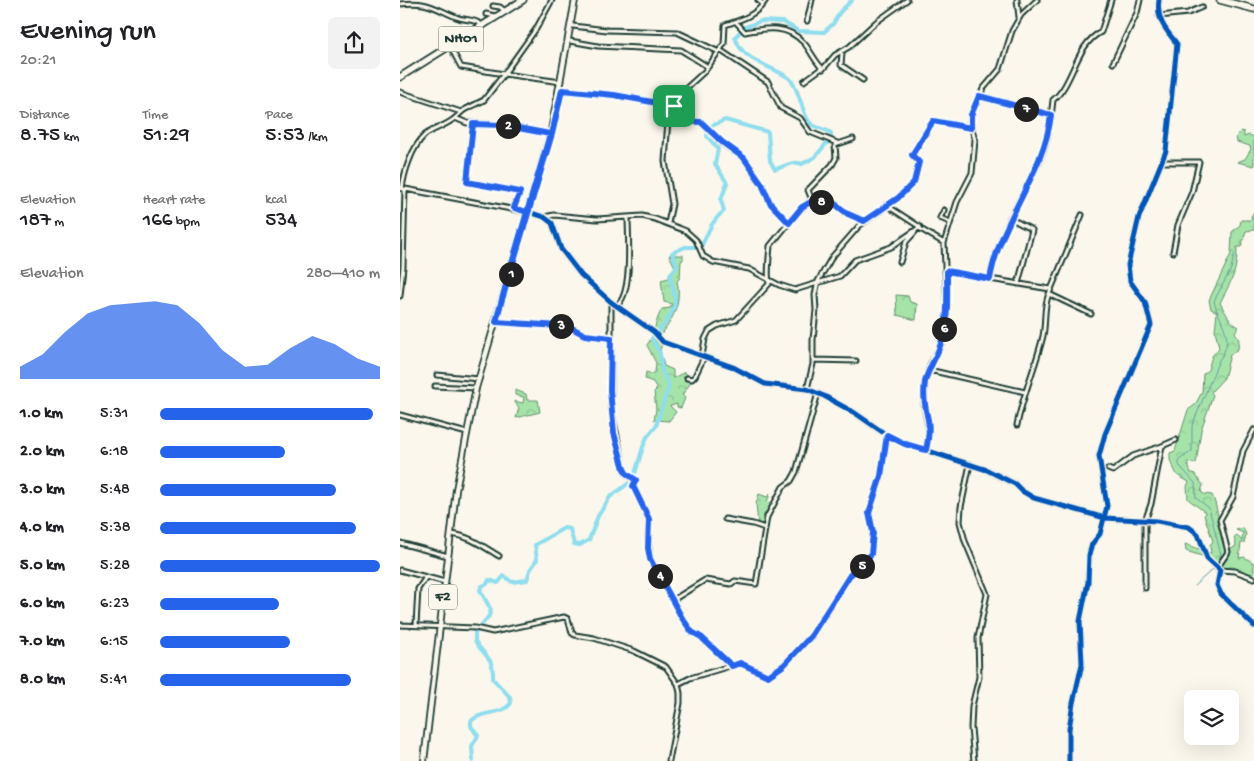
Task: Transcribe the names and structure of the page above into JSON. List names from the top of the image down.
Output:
{
  "streets": {
    "highway": ["NH01"],
    "main road": ["F2"]
  },
  "page": {
    "heading": ["Evening run", "20:21"],
    "stats": [
      ["Distance", "8.75 km"],
      ["Time", "51:29"],
      ["Pace", "5:53 /km"],
      ["Elevation", "187 m"],
      ["Heart rate", "166 bpm"],
      ["kcal", "534"]
    ],
    "pins": [
      "7",
      "2",
      "8",
      "1",
      "3",
      "6",
      "5",
      "4"
    ],
    "chart": ["Elevation", "280–410 m"],
    "list": [
      {
        "name": "1.0 km",
        "note": "5:31"
      },
      {
        "name": "2.0 km",
        "note": "6:18"
      },
      {
        "name": "3.0 km",
        "note": "5:48"
      },
      {
        "name": "4.0 km",
        "note": "5:38"
      },
      {
        "name": "5.0 km",
        "note": "5:28"
      },
      {
        "name": "6.0 km",
        "note": "6:23"
      },
      {
        "name": "7.0 km",
        "note": "6:15"
      },
      {
        "name": "8.0 km",
        "note": "5:41"
      }
    ]
  }
}
